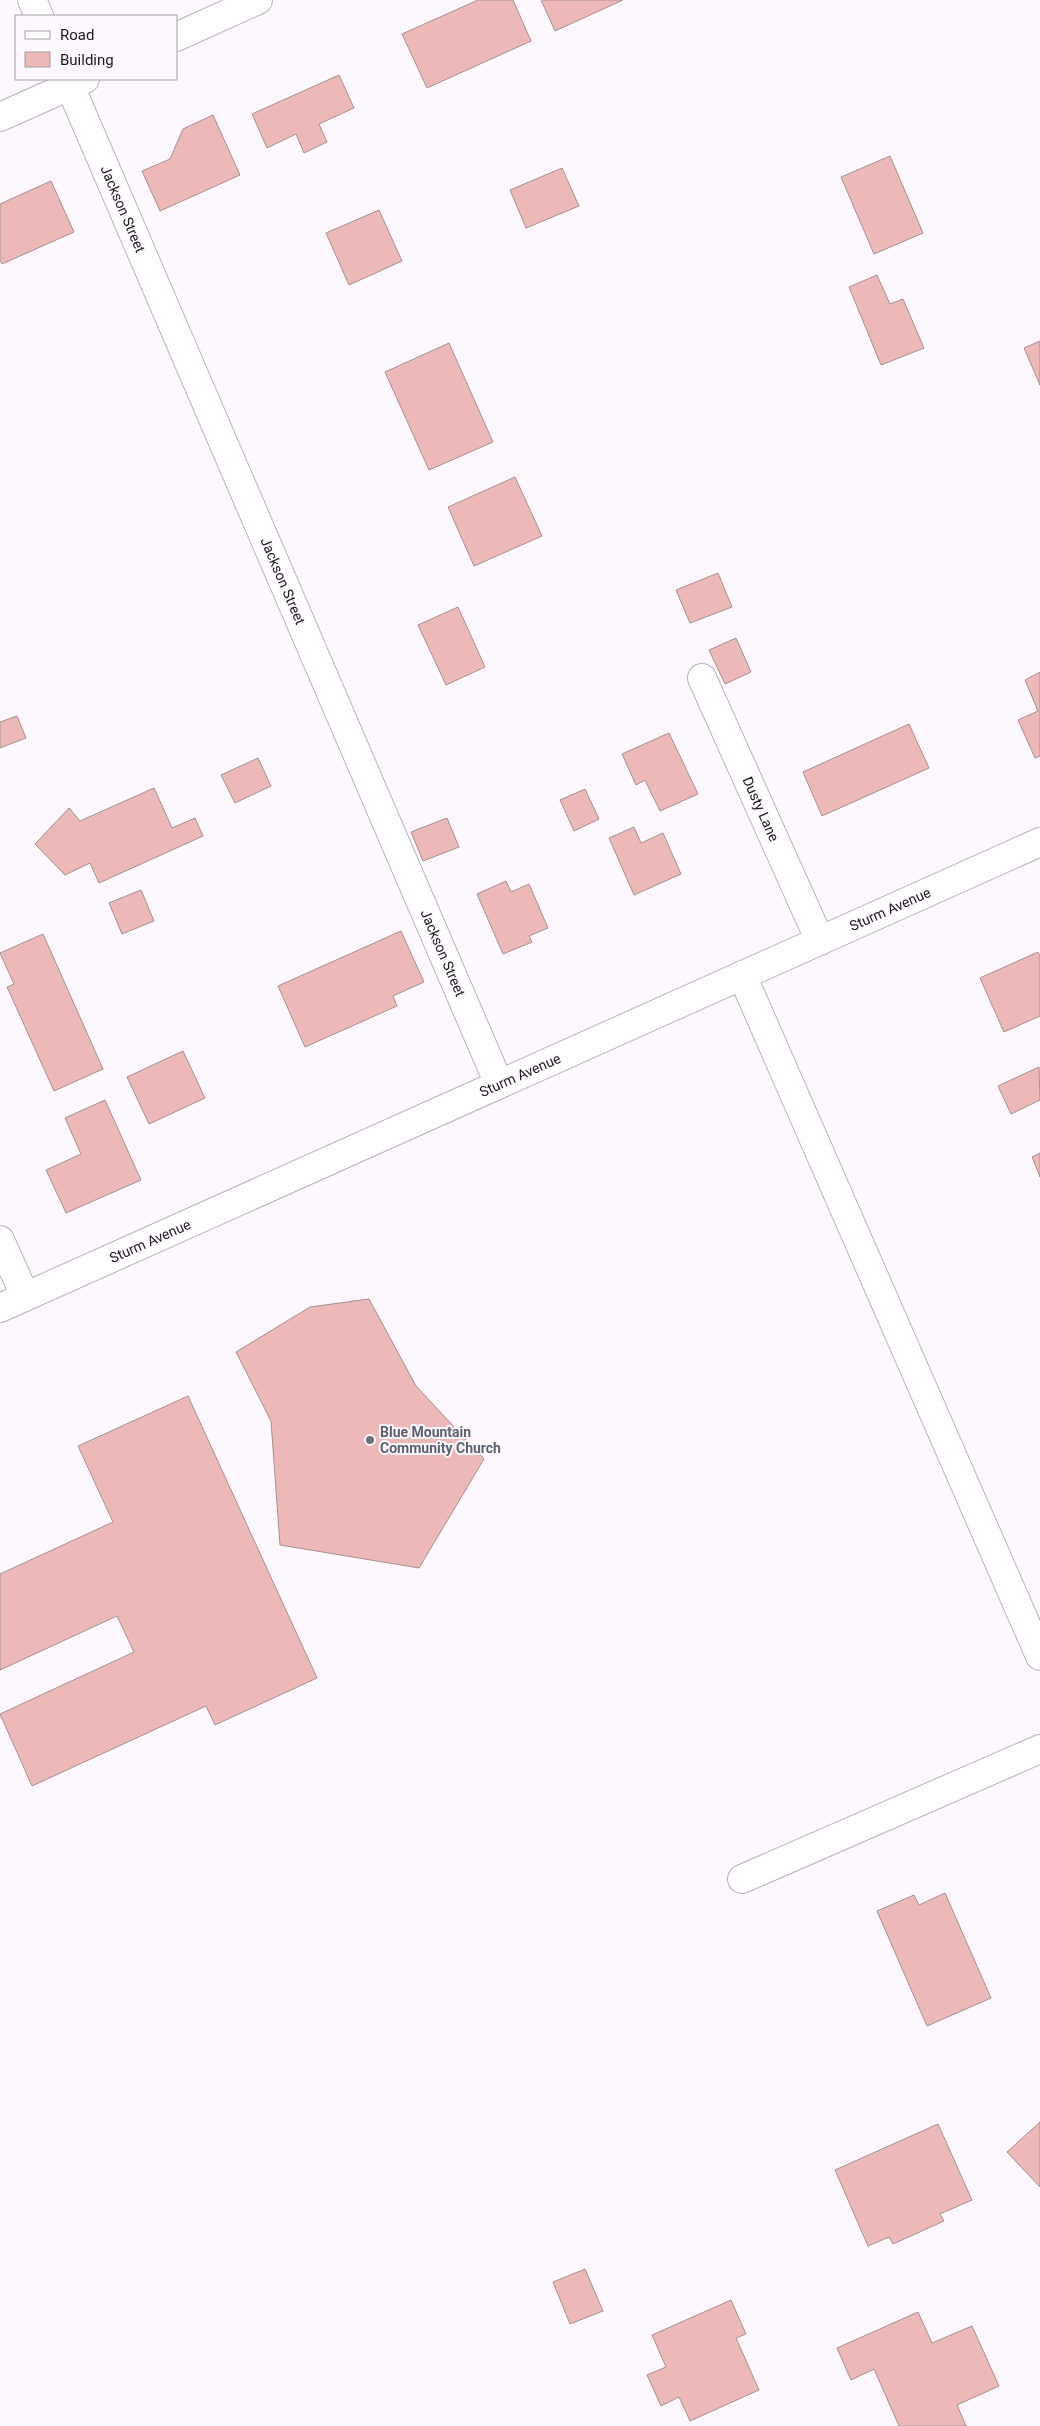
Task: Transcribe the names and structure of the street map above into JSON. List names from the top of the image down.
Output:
{
  "streets": {
    "street": ["Jackson Street", "Dusty Lane", "Sturm Avenue"]
  },
  "crossings": [
    ["Jackson Street", "Sturm Avenue"],
    ["Dusty Lane", "Sturm Avenue"]
  ],
  "places": ["Blue Mountain Community Church"],
  "legend": ["Road", "Building"]
}
